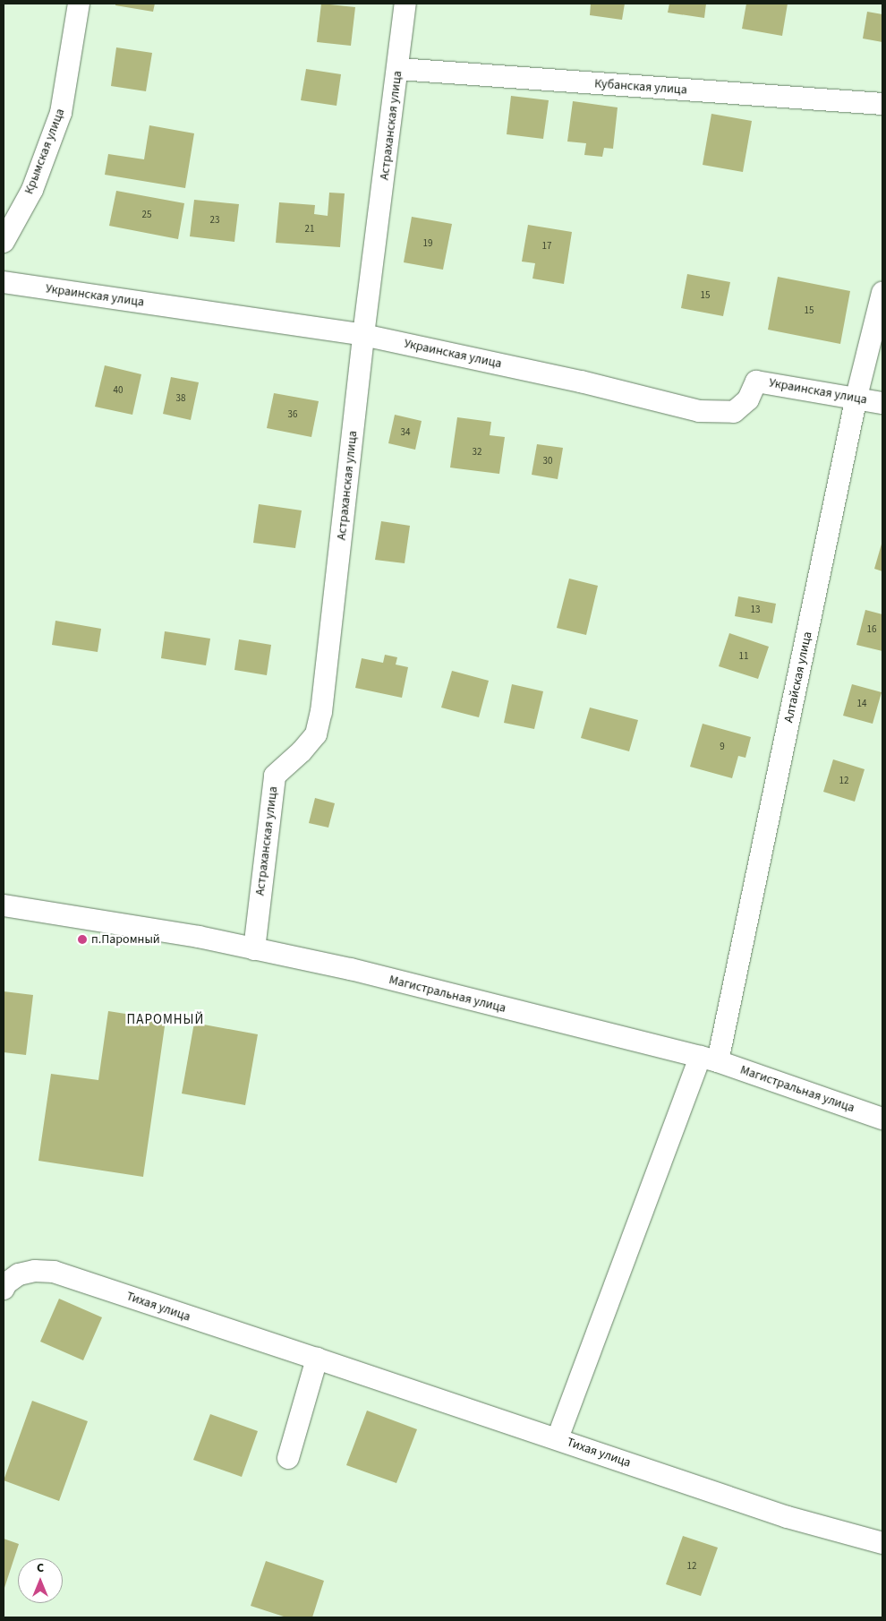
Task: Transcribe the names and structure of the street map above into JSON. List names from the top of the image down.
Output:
{
  "streets": {
    "street": [
      "Кубанская улица",
      "Астраханская улица",
      "Крымская улица",
      "Украинская улица",
      "Алтайская улица",
      "Магистральная улица",
      "Тихая улица"
    ]
  },
  "crossings": [
    ["Кубанская улица", "Астраханская улица"],
    ["Астраханская улица", "Украинская улица"],
    ["Астраханская улица", "Магистральная улица"],
    ["Украинская улица", "Алтайская улица"],
    ["Алтайская улица", "Магистральная улица"],
    ["Алтайская улица", "Тихая улица"]
  ],
  "districts": ["ПАРОМНЫЙ"],
  "places": ["п.Паромный"],
  "house_numbers": [
    "25",
    "23",
    "21",
    "19",
    "17",
    "15",
    "15",
    "40",
    "38",
    "36",
    "34",
    "32",
    "30",
    "13",
    "16",
    "11",
    "14",
    "9",
    "12",
    "12"
  ],
  "north": "top"
}
